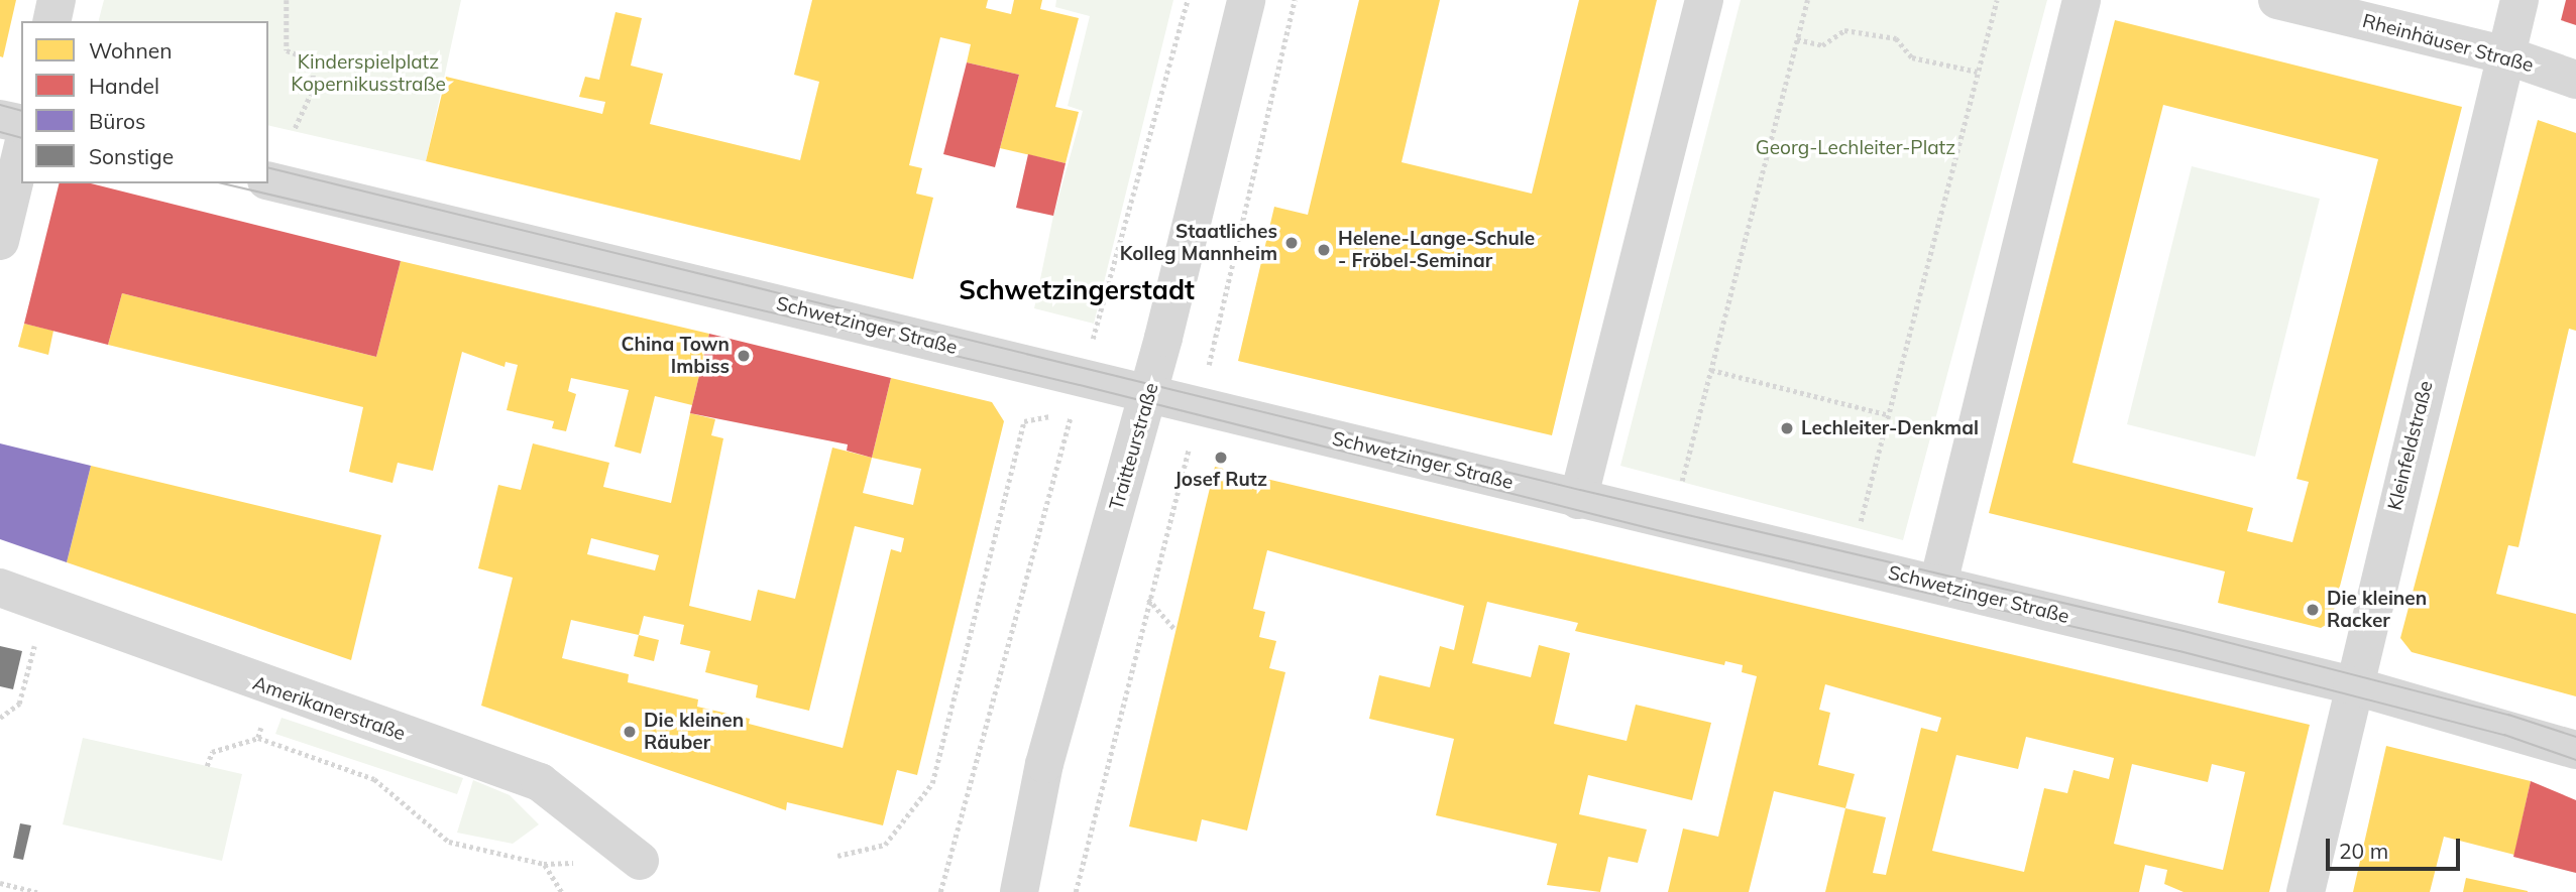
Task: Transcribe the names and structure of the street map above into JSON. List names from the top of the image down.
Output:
{
  "streets": {
    "street": [
      "Rheinhäuser Straße",
      "Schwetzinger Straße",
      "Kleinfeldstraße",
      "Traitteurstraße",
      "Amerikanerstraße"
    ]
  },
  "crossings": [
    ["Rheinhäuser Straße", "Kleinfeldstraße"],
    ["Schwetzinger Straße", "Kleinfeldstraße"],
    ["Schwetzinger Straße", "Traitteurstraße"]
  ],
  "districts": ["Schwetzingerstadt"],
  "parks": ["Kinderspielplatz Kopernikusstraße", "Georg-Lechleiter-Platz"],
  "places": [
    "Staatliches Kolleg Mannheim",
    "Helene-Lange-Schule - Fröbel-Seminar",
    "China Town Imbiss",
    "Lechleiter-Denkmal",
    "Josef Rutz",
    "Die kleinen Racker",
    "Die kleinen Räuber"
  ],
  "legend": [
    "Wohnen",
    "Handel",
    "Büros",
    "Sonstige"
  ],
  "scale_bar": "20 m"
}
